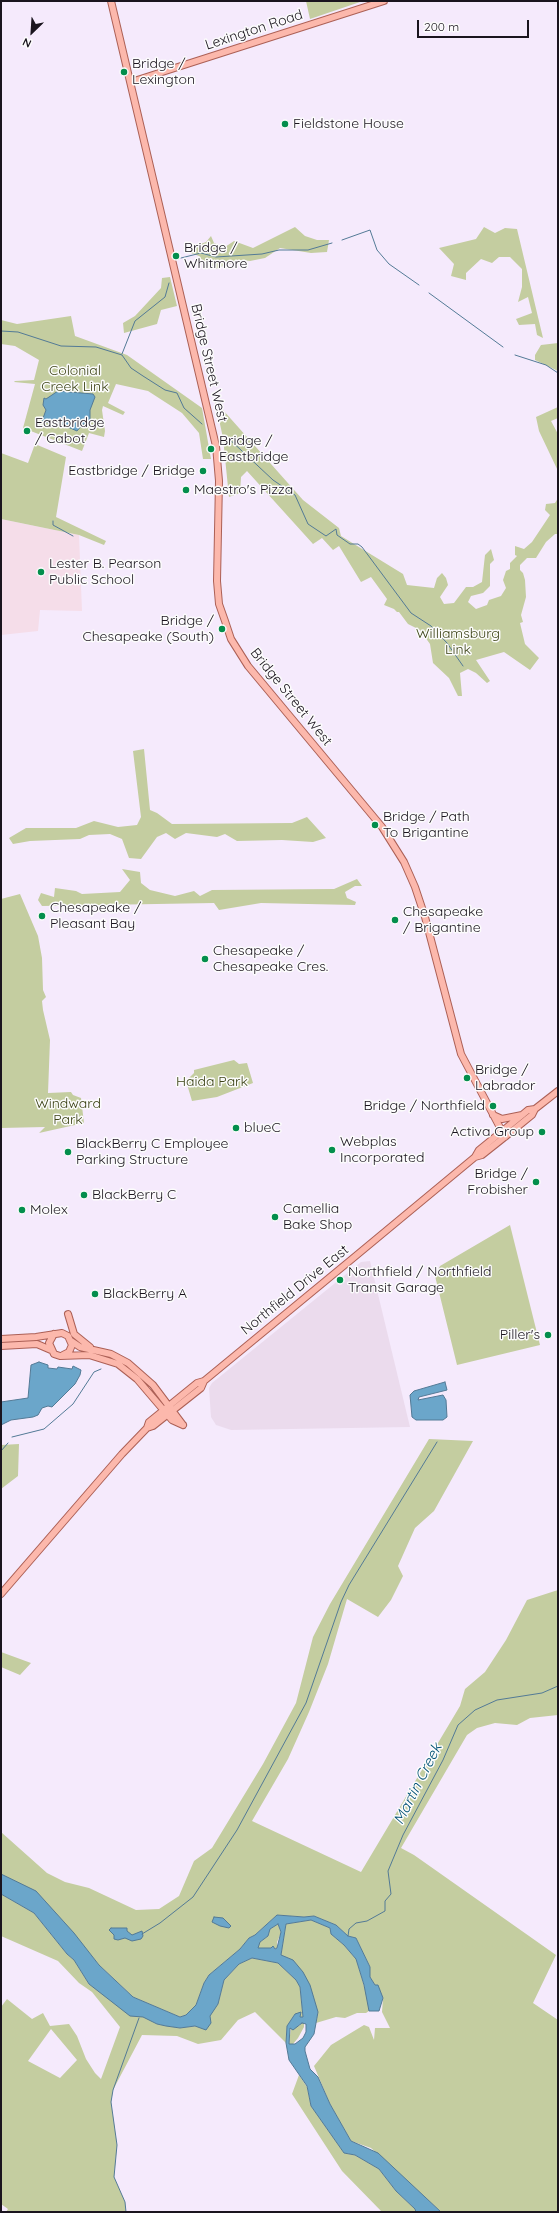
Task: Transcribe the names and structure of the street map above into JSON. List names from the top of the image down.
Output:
{
  "streets": {
    "main road": ["Lexington Road", "Bridge Street West", "Northfield Drive East"]
  },
  "crossings": [
    ["Lexington Road", "Bridge Street West"],
    ["Bridge Street West", "Northfield Drive East"]
  ],
  "water": ["Martin Creek"],
  "parks": [
    "Colonial Creek Link",
    "Williamsburg Link",
    "Haida Park",
    "Windward Park"
  ],
  "places": [
    "Bridge / Lexington",
    "Fieldstone House",
    "Bridge / Whitmore",
    "Eastbridge / Cabot",
    "Bridge / Eastbridge",
    "Eastbridge / Bridge",
    "Maestro's Pizza",
    "Lester B. Pearson Public School",
    "Bridge / Chesapeake (South)",
    "Bridge / Path To Brigantine",
    "Chesapeake / Pleasant Bay",
    "Chesapeake / Brigantine",
    "Chesapeake / Chesapeake Cres.",
    "Bridge / Labrador",
    "Bridge / Northfield",
    "blueC",
    "Activa Group",
    "Webplas Incorporated",
    "BlackBerry C Employee Parking Structure",
    "Bridge / Frobisher",
    "BlackBerry C",
    "Molex",
    "Camellia Bake Shop",
    "Northfield / Northfield Transit Garage",
    "BlackBerry A",
    "Piller's"
  ],
  "scale_bar": "200 m",
  "north": "bottom left"
}
